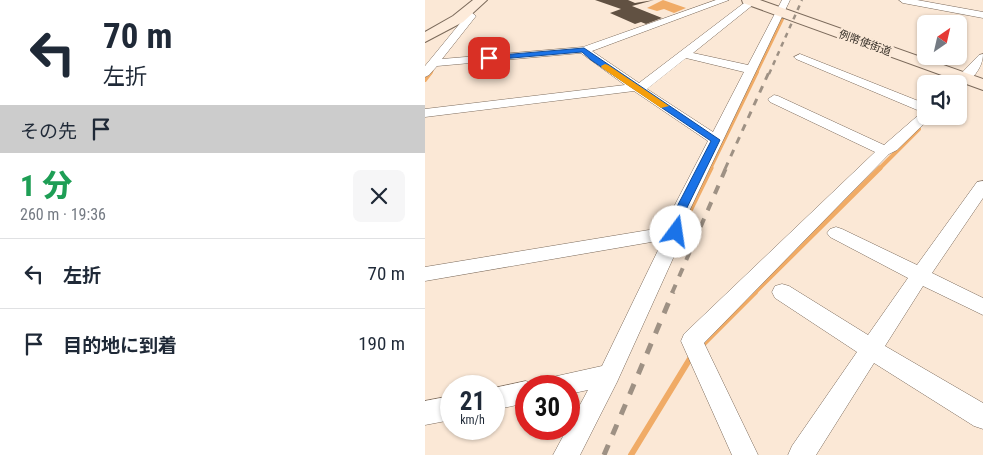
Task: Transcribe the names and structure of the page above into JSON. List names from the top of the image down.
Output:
{
  "streets": {
    "main road": ["例幣使街道"]
  },
  "north": "top right",
  "page": {
    "turn": ["70 m", "左折"],
    "then": "その先",
    "heading": ["1 分", "260 m · 19:36"],
    "list": [
      {
        "name": "左折",
        "value": "70 m"
      },
      {
        "name": "目的地に到着",
        "value": "190 m"
      }
    ],
    "speed": "21 km/h",
    "limit": "30"
  }
}
